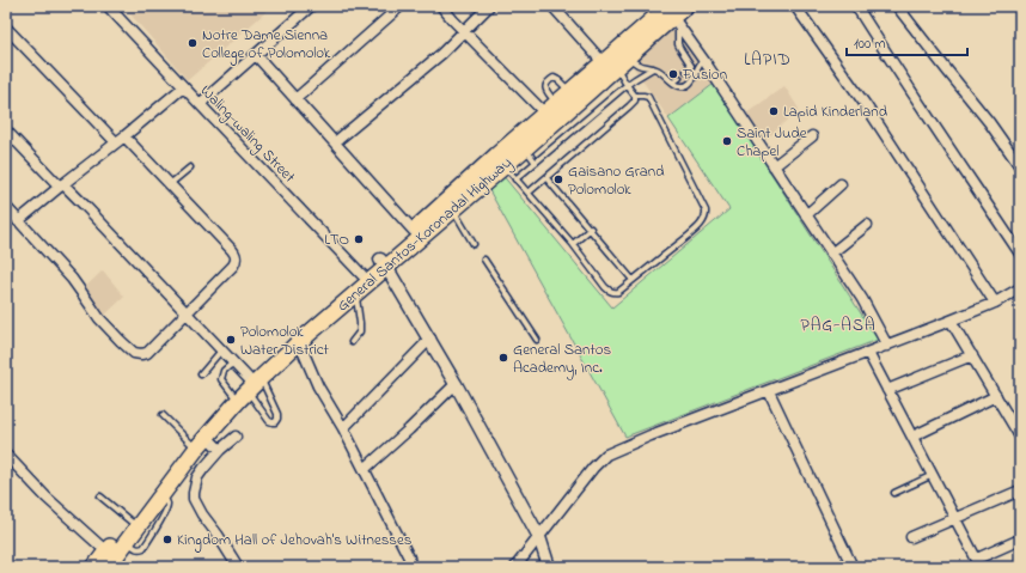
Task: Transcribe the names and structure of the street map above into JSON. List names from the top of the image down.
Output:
{
  "streets": {
    "highway": ["General Santos-Koronadal Highway"],
    "street": ["Waling-waling Street"]
  },
  "crossings": [
    ["Waling-waling Street", "General Santos-Koronadal Highway"]
  ],
  "districts": ["LAPID", "PAG-ASA"],
  "places": [
    "Notre Dame Sienna College of Polomolok",
    "Fusion",
    "Lapid Kinderland",
    "Saint Jude Chapel",
    "Gaisano Grand Polomolok",
    "LTO",
    "Polomolok Water District",
    "General Santos Academy, Inc.",
    "Kingdom Hall of Jehovah's Witnesses"
  ],
  "scale_bar": "100 m"
}
